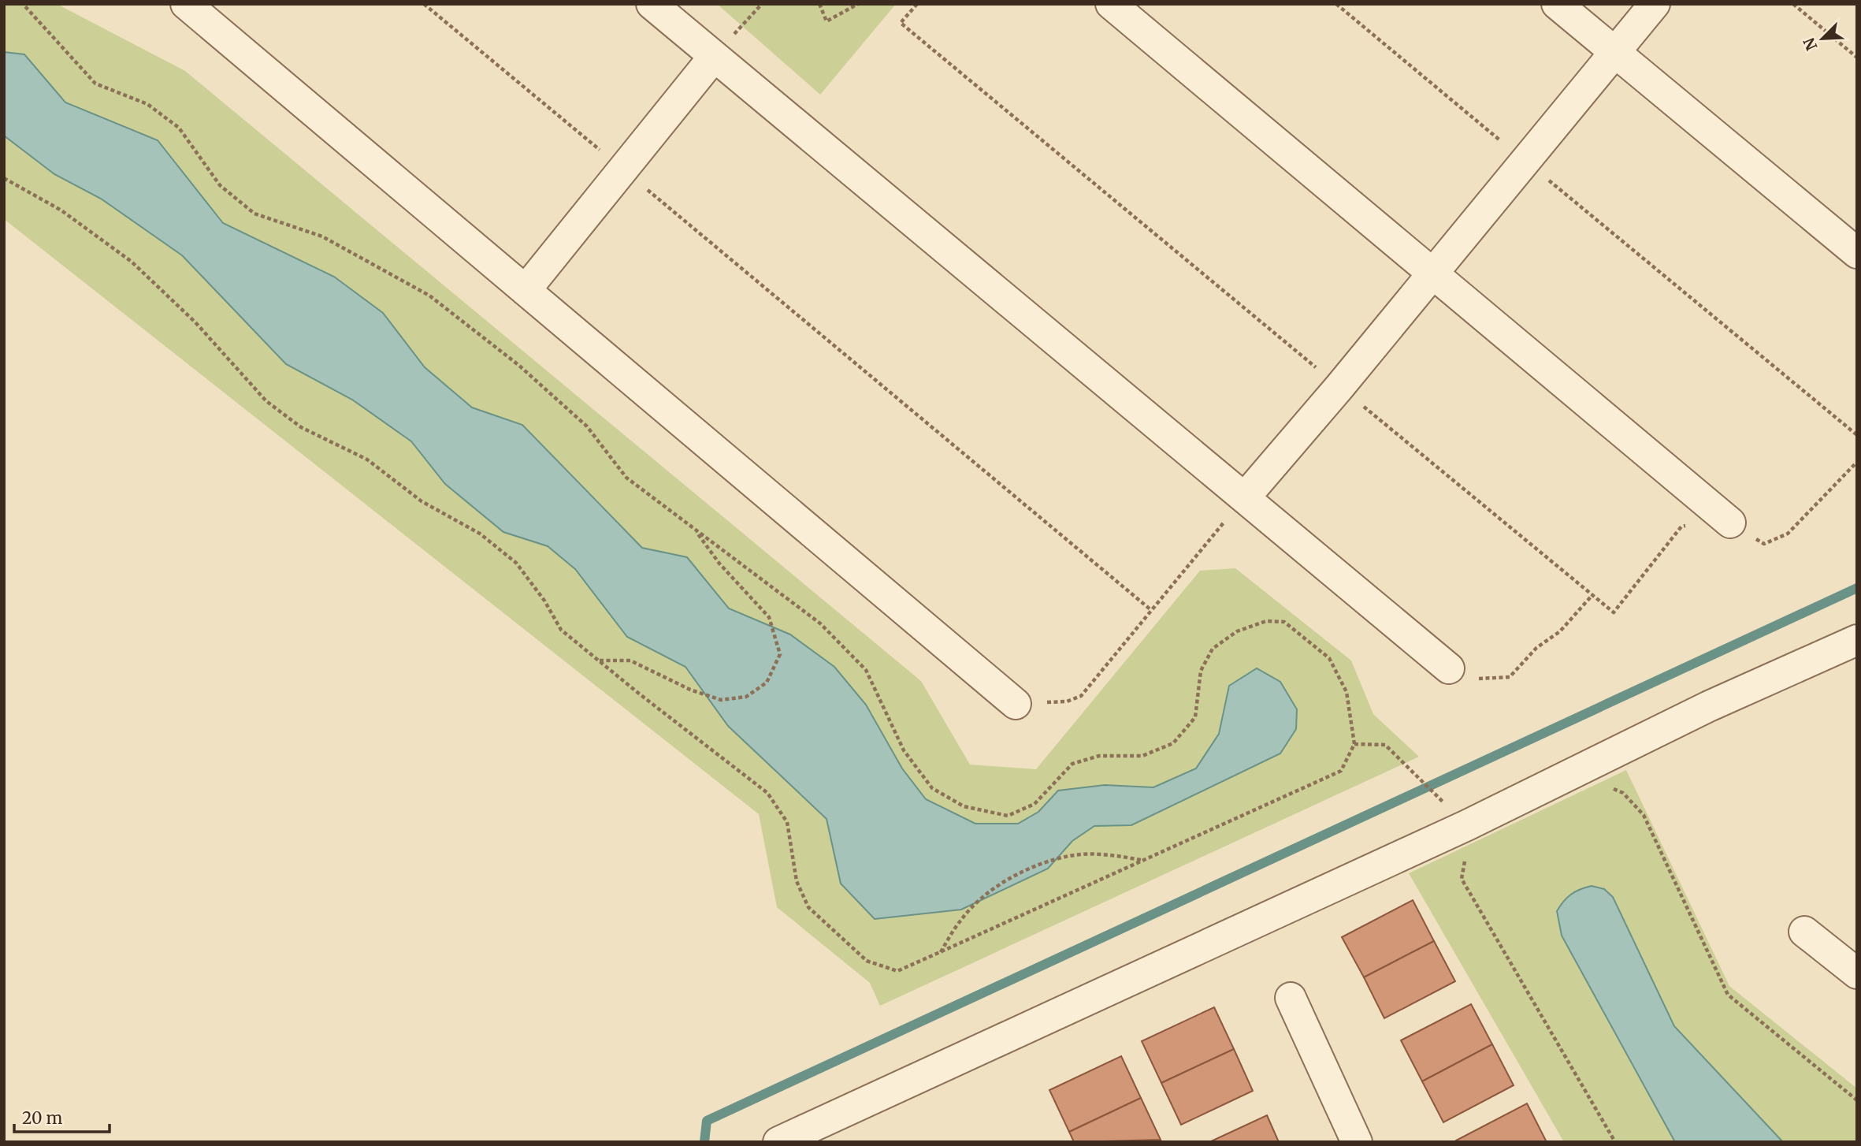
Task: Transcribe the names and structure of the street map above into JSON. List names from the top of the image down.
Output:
{
  "scale_bar": "20 m",
  "north": "bottom left"
}
